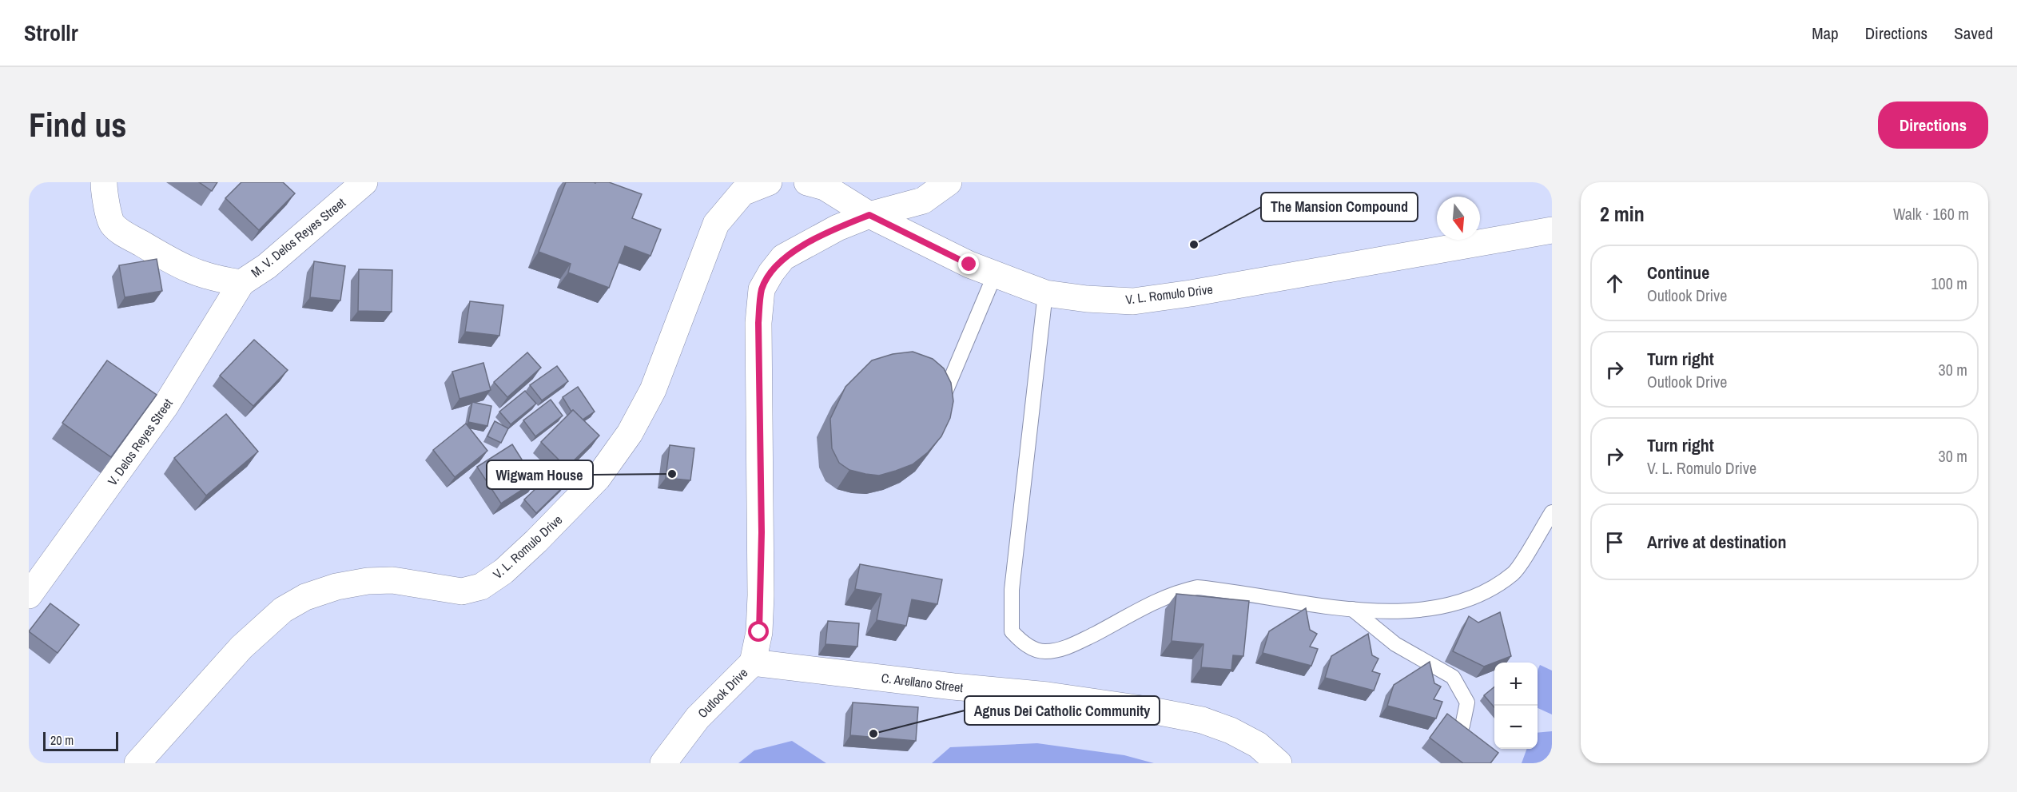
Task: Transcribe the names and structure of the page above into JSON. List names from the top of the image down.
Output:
{
  "streets": {
    "street": [
      "M. V. Delos Reyes Street",
      "V. L. Romulo Drive",
      "V. Delos Reyes Street",
      "C. Arellano Street",
      "Outlook Drive"
    ]
  },
  "crossings": [
    ["M. V. Delos Reyes Street", "V. Delos Reyes Street"],
    ["V. L. Romulo Drive", "Outlook Drive"],
    ["C. Arellano Street", "Outlook Drive"]
  ],
  "places": ["The Mansion Compound", "Wigwam House", "Agnus Dei Catholic Community"],
  "scale_bar": "20 m",
  "north": "bottom",
  "page": {
    "header": "Strollr",
    "nav": ["Map", "Directions", "Saved"],
    "buttons": "Directions",
    "title": "Find us",
    "heading": ["2 min", "Walk · 160 m"],
    "list": [
      ["Continue", "Outlook Drive", "100 m"],
      ["Turn right", "Outlook Drive", "30 m"],
      ["Turn right", "V. L. Romulo Drive", "30 m"],
      "Arrive at destination"
    ],
    "map_buttons": ["+", "−"],
    "scale": "20 m"
  }
}
